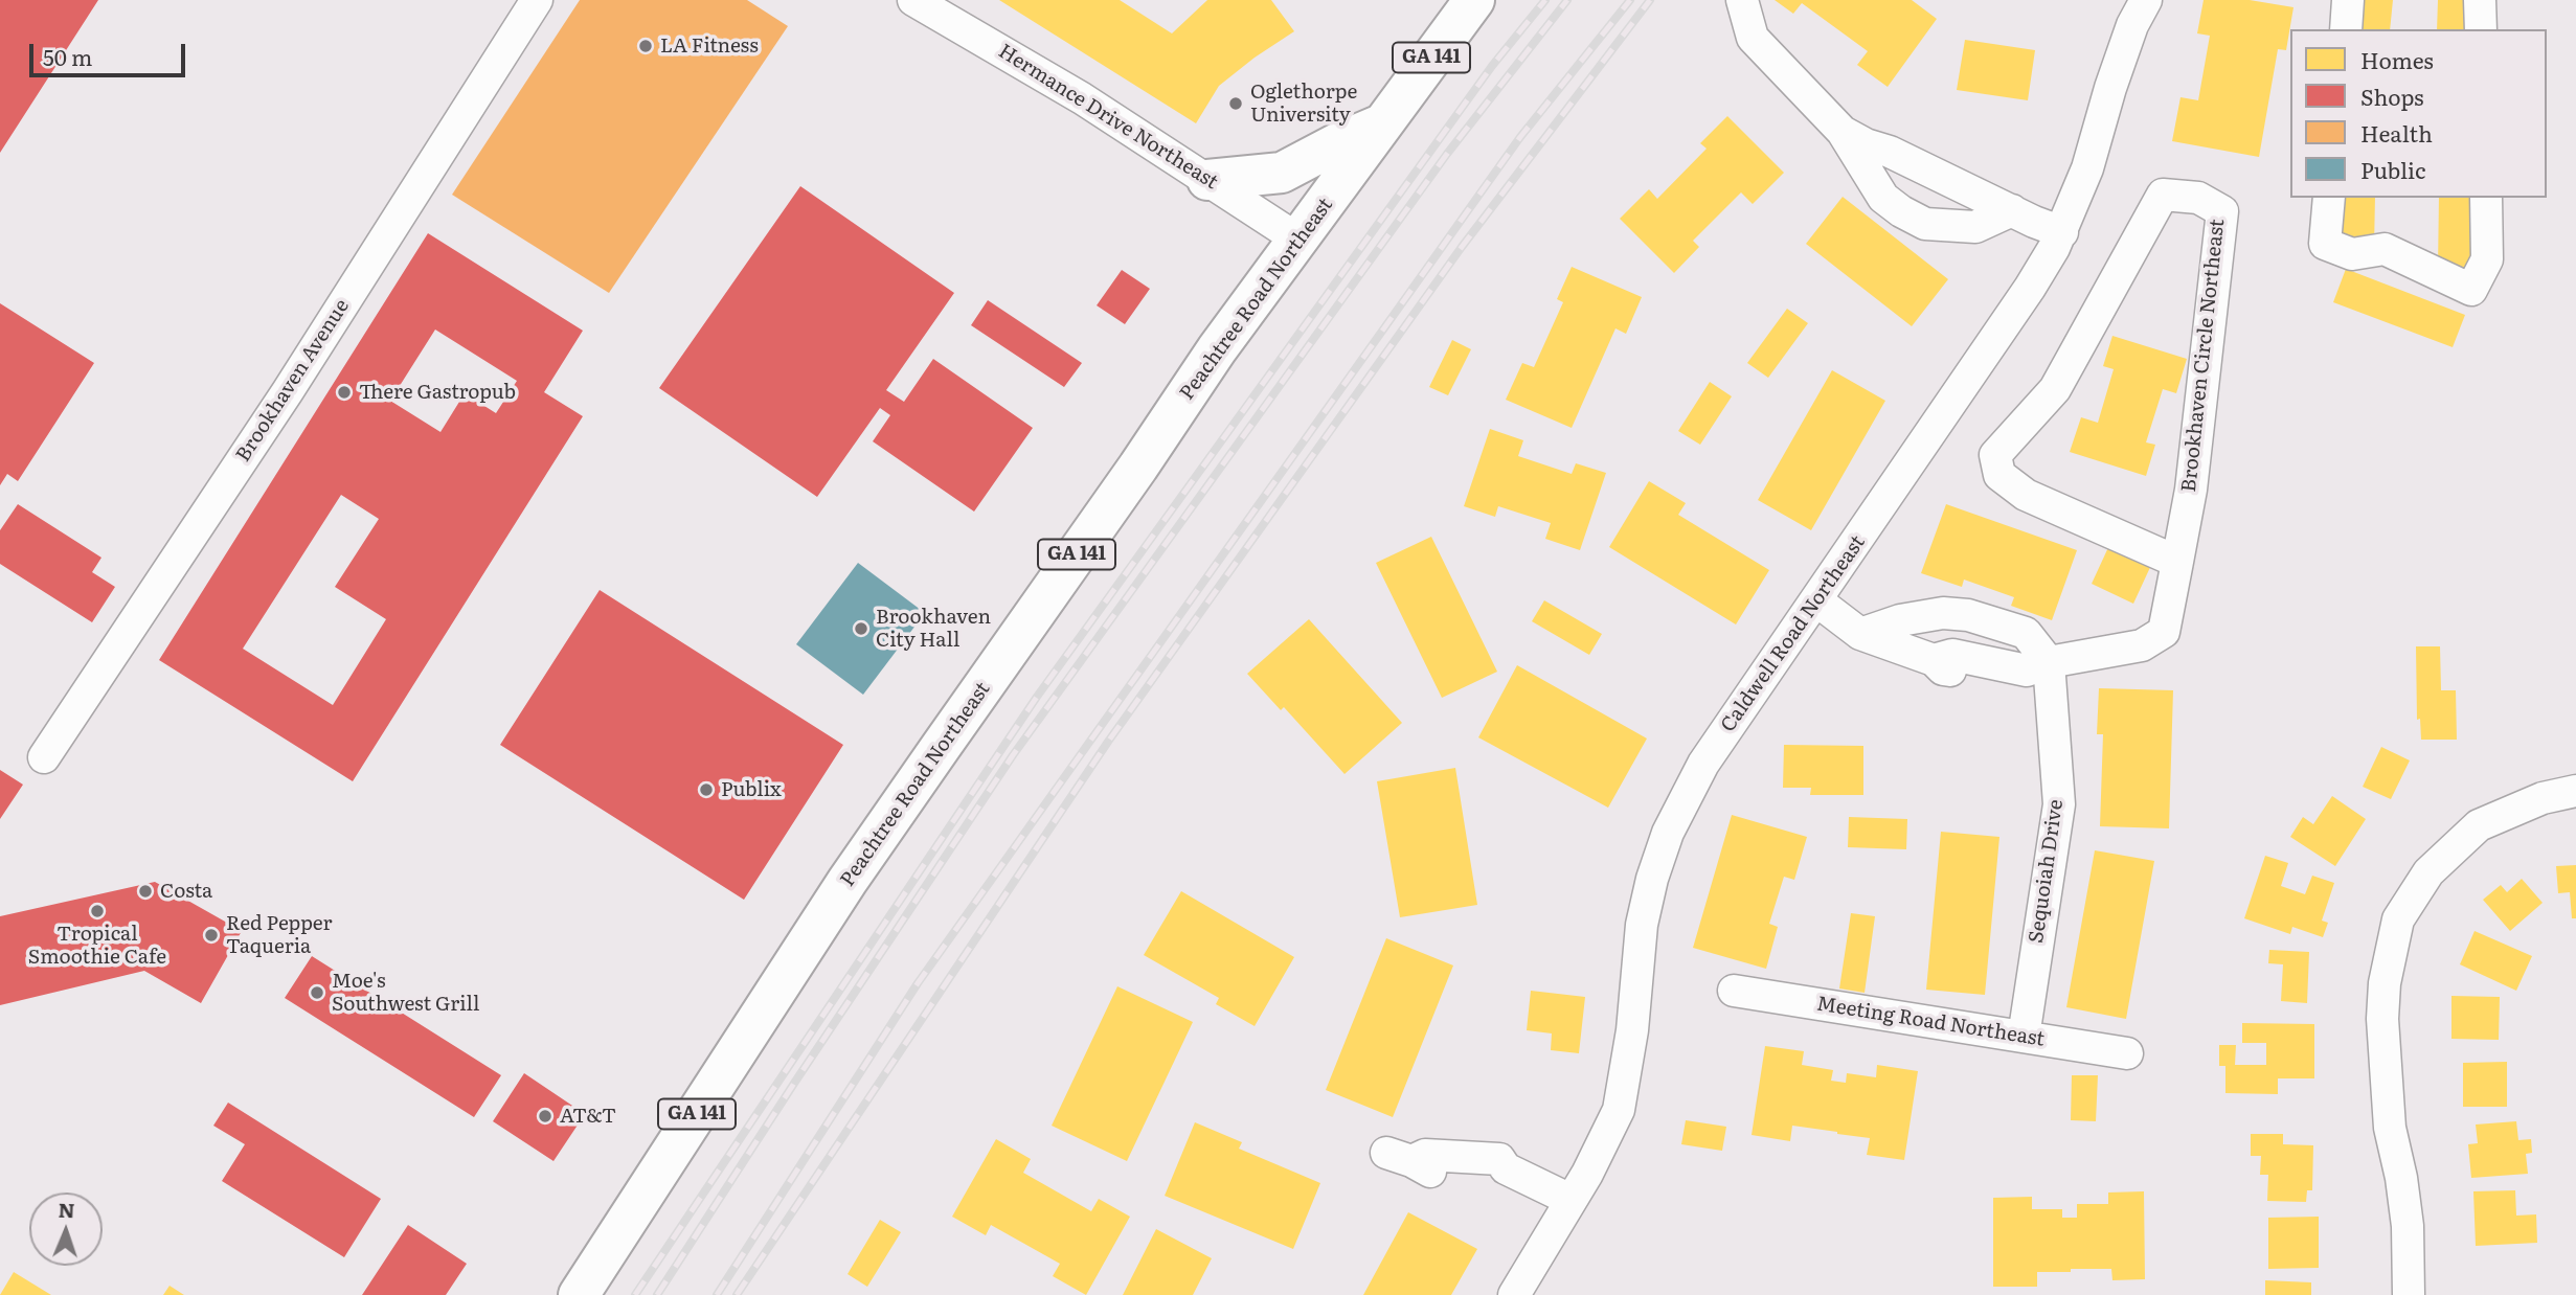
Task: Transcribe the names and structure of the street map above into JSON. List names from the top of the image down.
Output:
{
  "streets": {
    "highway": ["GA 141", "Peachtree Road Northeast"],
    "street": [
      "Hermance Drive Northeast",
      "Brookhaven Circle Northeast",
      "Brookhaven Avenue",
      "Caldwell Road Northeast",
      "Sequoiah Drive",
      "Meeting Road Northeast"
    ]
  },
  "crossings": [
    ["Hermance Drive Northeast", "Peachtree Road Northeast"],
    ["Brookhaven Circle Northeast", "Sequoiah Drive"],
    ["Sequoiah Drive", "Meeting Road Northeast"]
  ],
  "places": [
    "LA Fitness",
    "Oglethorpe University",
    "There Gastropub",
    "Brookhaven City Hall",
    "Publix",
    "Costa",
    "Tropical Smoothie Cafe",
    "Red Pepper Taqueria",
    "Moe's Southwest Grill",
    "AT&T"
  ],
  "legend": [
    "Homes",
    "Shops",
    "Health",
    "Public"
  ],
  "scale_bar": "50 m",
  "north": "top"
}
